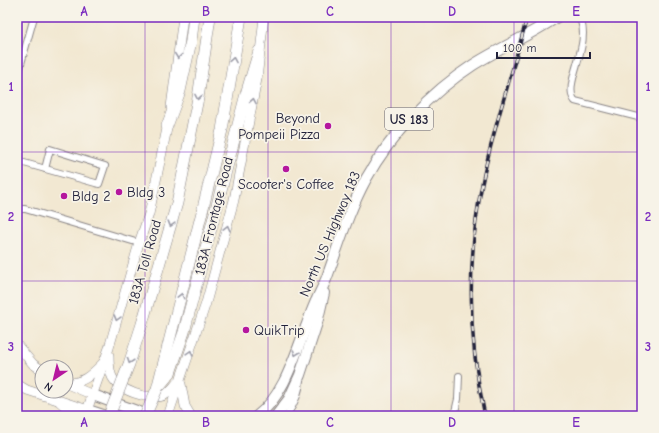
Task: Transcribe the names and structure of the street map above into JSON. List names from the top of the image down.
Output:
{
  "streets": {
    "highway": ["183A Toll Road"],
    "main road": ["US 183", "183A Frontage Road", "North US Highway 183"]
  },
  "crossings": [
    ["US 183", "North US Highway 183"]
  ],
  "places": [
    "Beyond Pompeii Pizza",
    "Scooter's Coffee",
    "Bldg 3",
    "Bldg 2",
    "QuikTrip"
  ],
  "scale_bar": "100 m",
  "north": "bottom left",
  "grid": {
    "columns": [
      "A",
      "B",
      "C",
      "D",
      "E"
    ],
    "rows": ["1", "2", "3"]
  }
}
